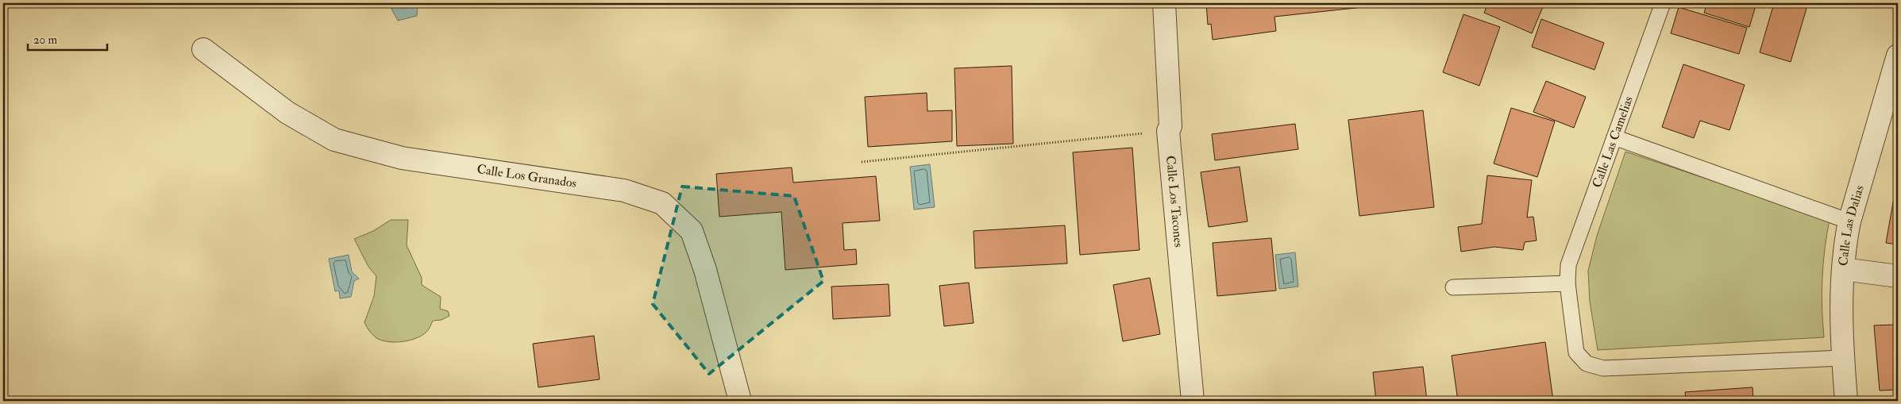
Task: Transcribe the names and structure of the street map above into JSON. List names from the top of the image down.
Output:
{
  "streets": {
    "street": ["Calle Los Granados", "Calle Los Tacones", "Calle Las Dalias"],
    "lane": ["Calle Las Camelias"]
  },
  "crossings": [
    ["Calle Las Camelias", "Calle Las Dalias"]
  ],
  "scale_bar": "20 m"
}
